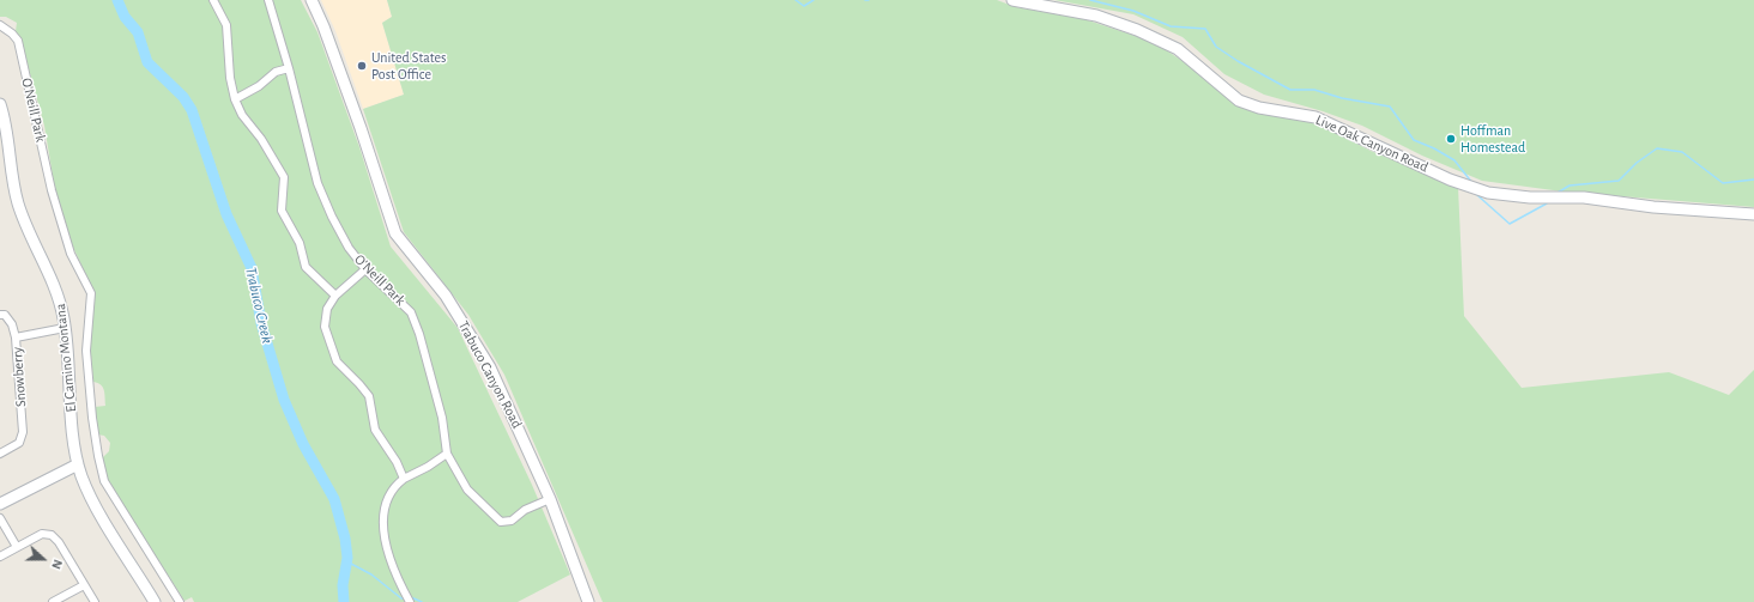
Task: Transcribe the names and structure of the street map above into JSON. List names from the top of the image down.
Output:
{
  "streets": {
    "main road": ["Live Oak Canyon Road", "El Camino Montana", "Trabuco Canyon Road"],
    "street": ["O'Neill Park", "Snowberry"]
  },
  "crossings": [
    ["O'Neill Park", "Trabuco Canyon Road"]
  ],
  "water": ["Trabuco Creek"],
  "places": ["United States Post Office", "Hoffman Homestead"],
  "north": "right"
}
